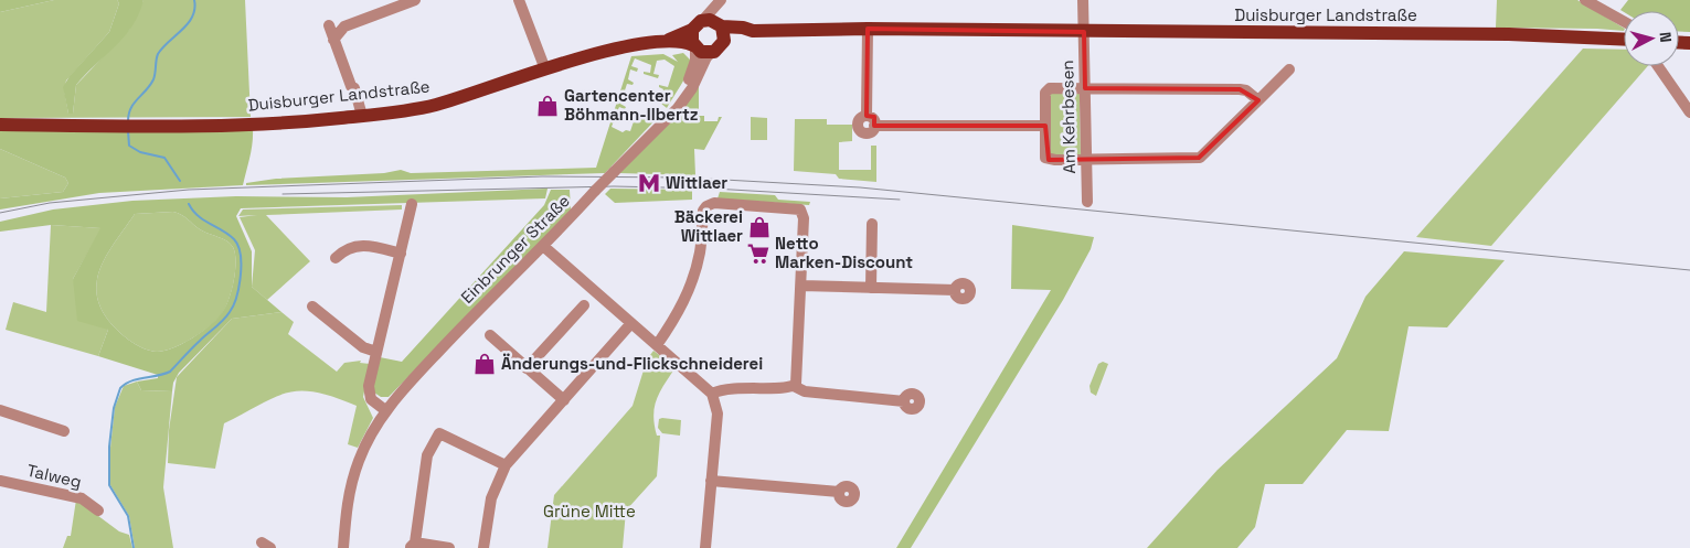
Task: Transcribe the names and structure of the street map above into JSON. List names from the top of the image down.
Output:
{
  "streets": {
    "main road": ["Duisburger Landstraße"],
    "street": ["Am Kehrbesen", "Einbrunger Straße", "Talweg"]
  },
  "crossings": [
    ["Duisburger Landstraße", "Am Kehrbesen"],
    ["Duisburger Landstraße", "Einbrunger Straße"]
  ],
  "parks": ["Grüne Mitte"],
  "places": {
    "shop": ["Gartencenter Böhmann-Ilbertz", "Bäckerei Wittlaer", "Änderungs-und-Flickschneiderei"],
    "metro station": ["Wittlaer"],
    "supermarket": ["Netto Marken-Discount"]
  },
  "north": "right"
}
